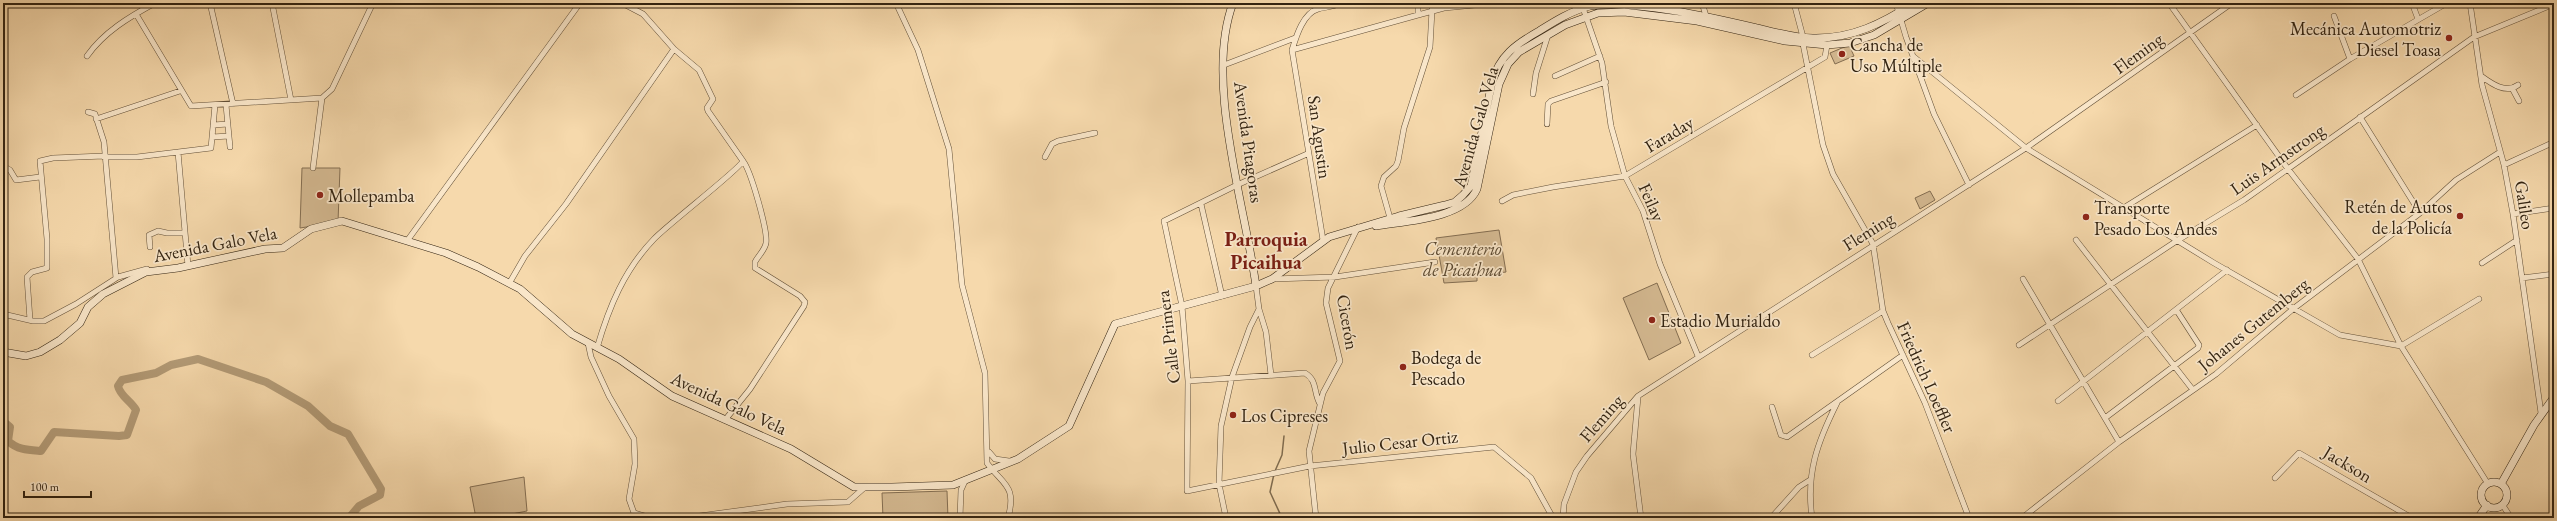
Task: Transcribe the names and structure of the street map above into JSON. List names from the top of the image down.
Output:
{
  "streets": {
    "main road": ["Avenida Galo Vela", "Avenida Pitagoras"],
    "street": [
      "Fleming",
      "Faraday",
      "San Agustin",
      "Luis Armstrong",
      "Feilay",
      "Galileo",
      "Cicerón",
      "Johanes Gutemberg",
      "Calle Primera",
      "Friedrich Loeffler",
      "Julio Cesar Ortiz",
      "Jackson"
    ]
  },
  "crossings": [
    ["Fleming", "Feilay"],
    ["Fleming", "Friedrich Loeffler"],
    ["Avenida Galo Vela", "Faraday"],
    ["Avenida Galo Vela", "San Agustin"],
    ["Avenida Galo Vela", "Avenida Pitagoras"],
    ["Avenida Galo Vela", "Feilay"],
    ["Avenida Galo Vela", "Cicerón"],
    ["Avenida Galo Vela", "Calle Primera"],
    ["Faraday", "Feilay"],
    ["Luis Armstrong", "Galileo"],
    ["Galileo", "Johanes Gutemberg"],
    ["Cicerón", "Julio Cesar Ortiz"],
    ["Calle Primera", "Julio Cesar Ortiz"]
  ],
  "districts": ["Parroquia Picaihua"],
  "parks": ["Cementerio de Picaihua"],
  "places": [
    "Mecánica Automotriz Diesel Toasa",
    "Cancha de Uso Múltiple",
    "Mollepamba",
    "Retén de Autos de la Policía",
    "Transporte Pesado Los Andes",
    "Estadio Murialdo",
    "Bodega de Pescado",
    "Los Cipreses"
  ],
  "scale_bar": "100 m"
}
